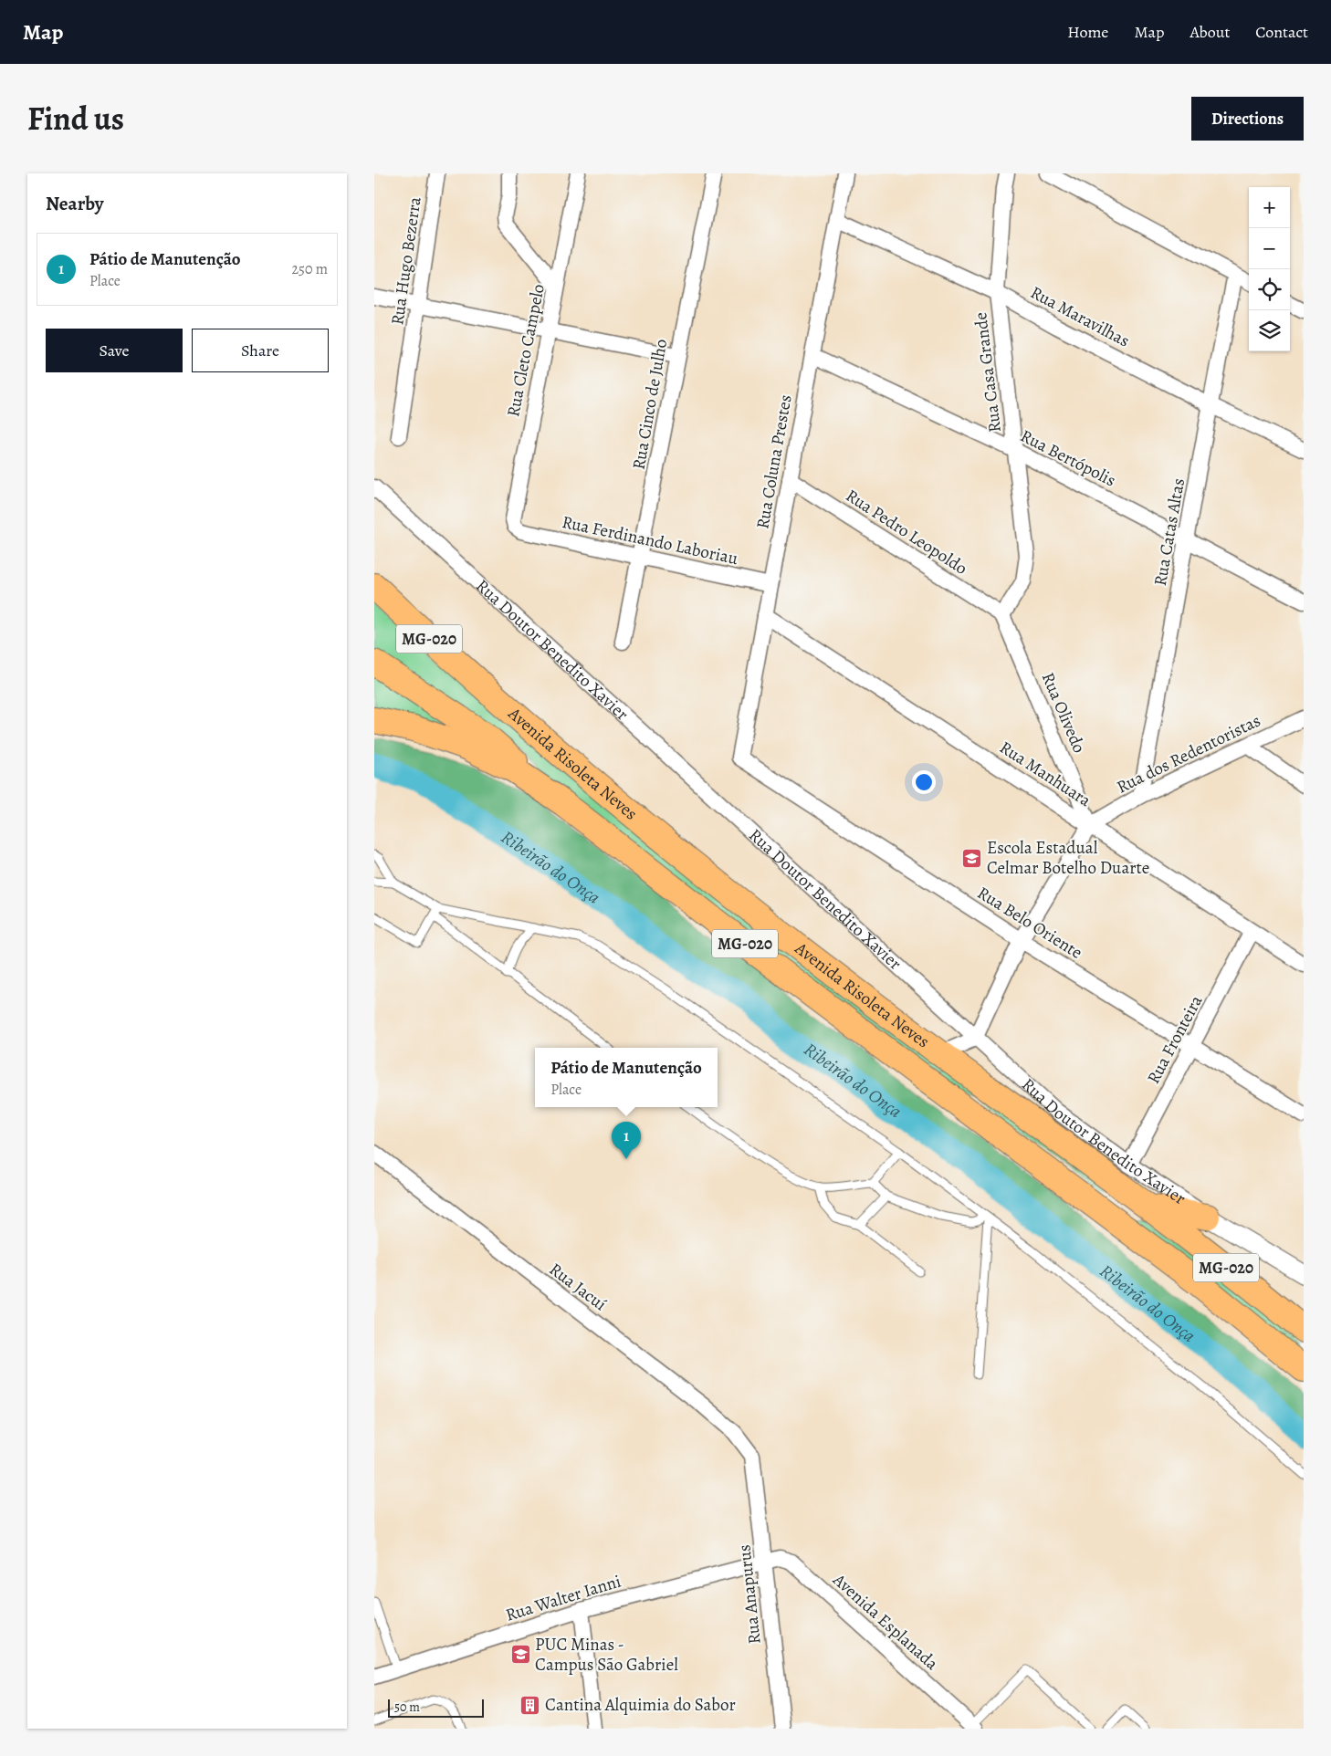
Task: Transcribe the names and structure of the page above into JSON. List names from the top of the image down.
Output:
{
  "streets": {
    "highway": ["MG-020", "Avenida Risoleta Neves"],
    "street": [
      "Rua Hugo Bezerra",
      "Rua Maravilhas",
      "Rua Cleto Campelo",
      "Rua Casa Grande",
      "Rua Cinco de Julho",
      "Rua Bertópolis",
      "Rua Coluna Prestes",
      "Rua Pedro Leopoldo",
      "Rua Catas Altas",
      "Rua Ferdinando Laboriau",
      "Rua Doutor Benedito Xavier",
      "Rua Olivedo",
      "Rua dos Redentoristas",
      "Rua Manhuara",
      "Rua Belo Oriente",
      "Rua Fronteira",
      "Rua Jacuí",
      "Rua Anapurus",
      "Rua Walter Ianni",
      "Avenida Esplanada"
    ]
  },
  "crossings": [
    ["Rua Maravilhas", "Rua Casa Grande"],
    ["Rua Maravilhas", "Rua Coluna Prestes"],
    ["Rua Maravilhas", "Rua Catas Altas"],
    ["Rua Cleto Campelo", "Rua Ferdinando Laboriau"],
    ["Rua Casa Grande", "Rua Bertópolis"],
    ["Rua Casa Grande", "Rua Pedro Leopoldo"],
    ["Rua Casa Grande", "Rua Olivedo"],
    ["Rua Cinco de Julho", "Rua Ferdinando Laboriau"],
    ["Rua Bertópolis", "Rua Coluna Prestes"],
    ["Rua Bertópolis", "Rua Catas Altas"],
    ["Rua Coluna Prestes", "Rua Pedro Leopoldo"],
    ["Rua Coluna Prestes", "Rua Ferdinando Laboriau"],
    ["Rua Coluna Prestes", "Rua Manhuara"],
    ["Rua Coluna Prestes", "Rua Belo Oriente"],
    ["Rua Pedro Leopoldo", "Rua Olivedo"],
    ["Rua Catas Altas", "Rua dos Redentoristas"],
    ["Rua Doutor Benedito Xavier", "Rua Fronteira"],
    ["Rua Olivedo", "Rua dos Redentoristas"],
    ["Rua Olivedo", "Rua Manhuara"],
    ["Rua dos Redentoristas", "Rua Manhuara"],
    ["Rua Manhuara", "Rua Fronteira"],
    ["Rua Belo Oriente", "Rua Fronteira"],
    ["Rua Jacuí", "Rua Anapurus"],
    ["Rua Anapurus", "Rua Walter Ianni"],
    ["Rua Anapurus", "Avenida Esplanada"],
    ["Rua Walter Ianni", "Avenida Esplanada"]
  ],
  "water": ["Ribeirão do Onça"],
  "places": {
    "school or university": ["Escola Estadual Celmar Botelho Duarte", "PUC Minas - Campus São Gabriel"],
    "building": ["Cantina Alquimia do Sabor"]
  },
  "scale_bar": "50 m",
  "page": {
    "header": "Map",
    "nav": [
      "Home",
      "Map",
      "About",
      "Contact"
    ],
    "title": "Find us",
    "buttons": [
      "Directions",
      ["Save", "Share"]
    ],
    "heading": "Nearby",
    "map_buttons": ["+", "−"],
    "list": [
      {
        "mark": "1",
        "name": "Pátio de Manutenção",
        "note": "Place",
        "value": "250 m"
      }
    ],
    "popup": ["Pátio de Manutenção", "Place"],
    "pins": "1",
    "scale": "50 m"
  }
}
